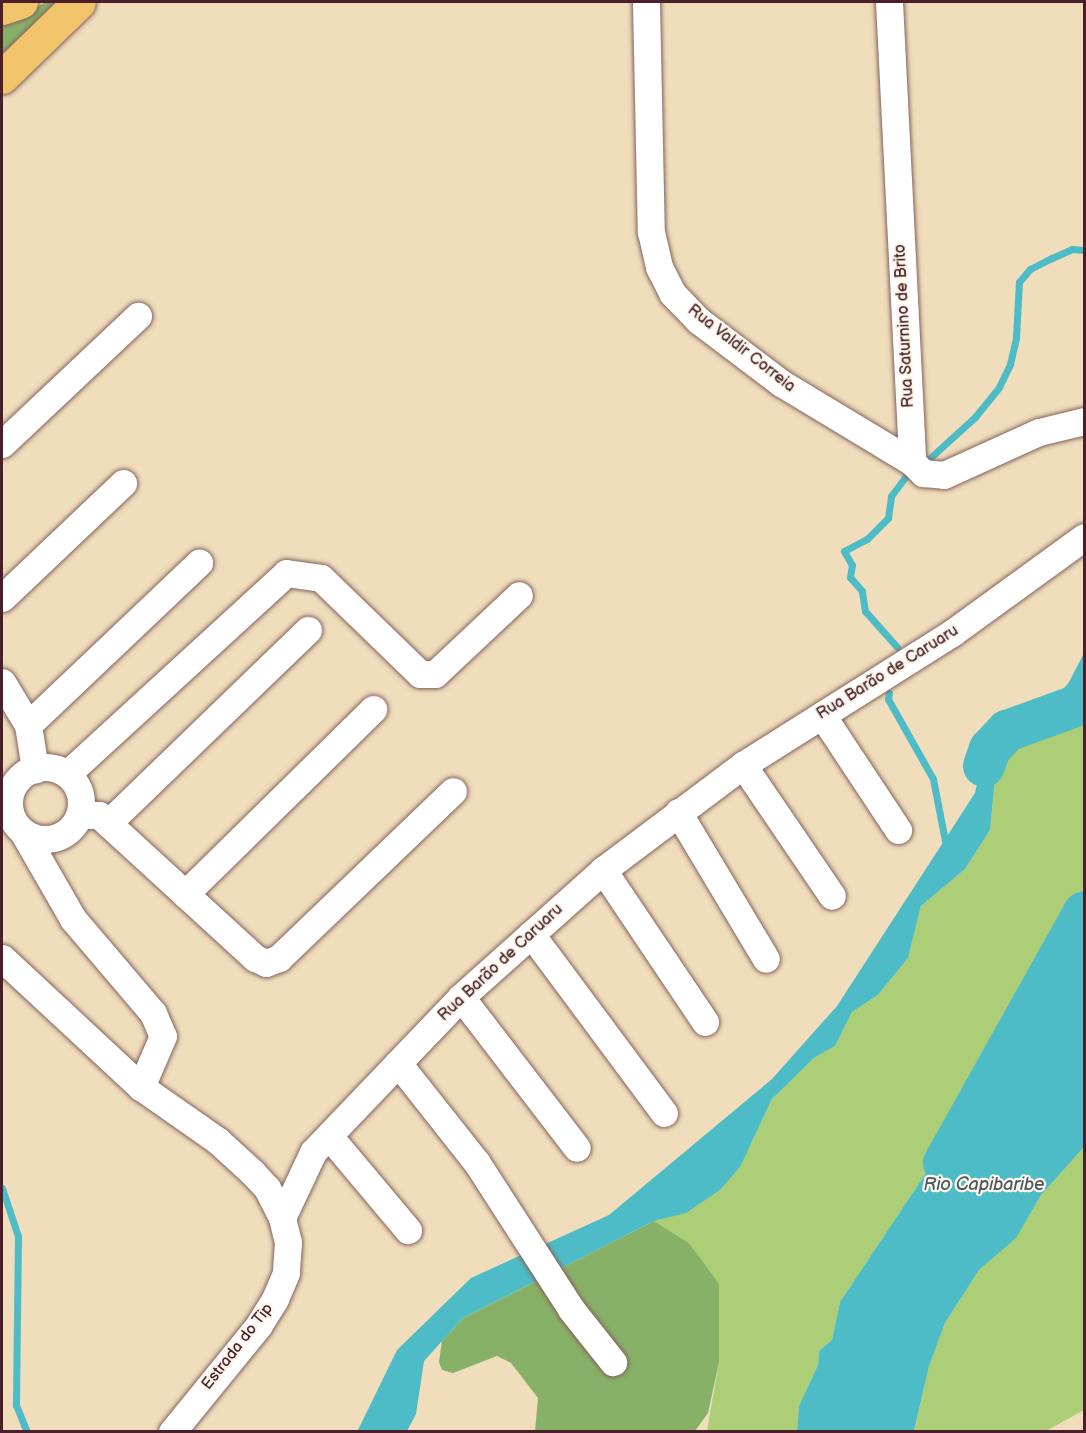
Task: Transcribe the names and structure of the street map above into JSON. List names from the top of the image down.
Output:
{
  "streets": {
    "street": [
      "Rua Saturnino de Brito",
      "Rua Valdir Correia",
      "Rua Barão de Caruaru",
      "Estrada do Tip"
    ]
  },
  "crossings": [
    ["Rua Saturnino de Brito", "Rua Valdir Correia"],
    ["Rua Barão de Caruaru", "Estrada do Tip"]
  ],
  "water": ["Rio Capibaribe"]
}
